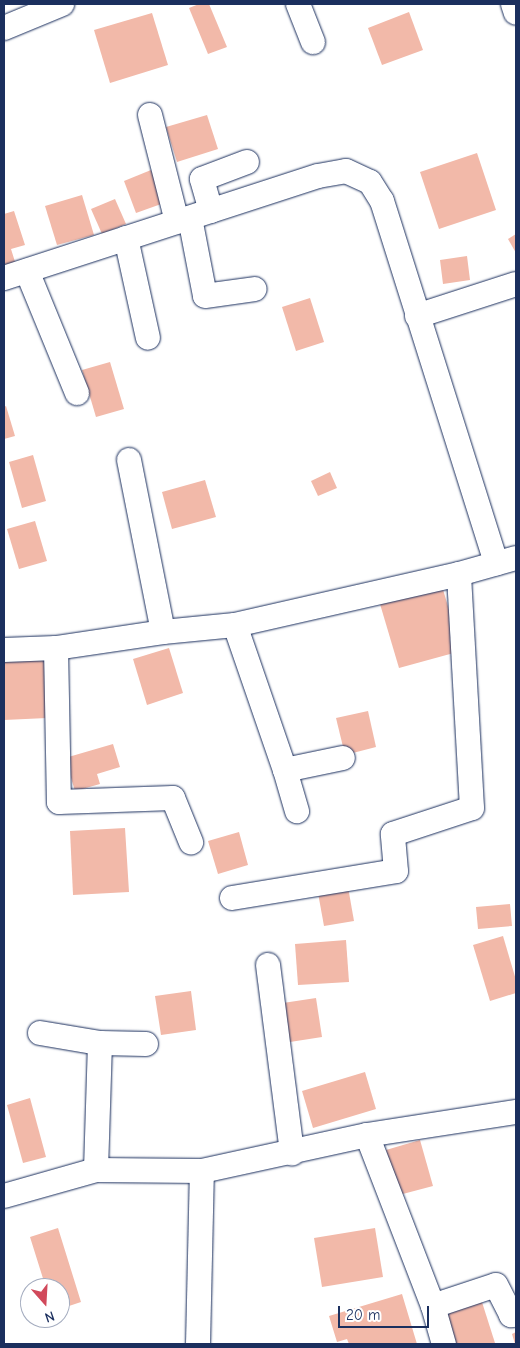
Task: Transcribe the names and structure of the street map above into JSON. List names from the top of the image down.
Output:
{
  "scale_bar": "20 m",
  "north": "bottom"
}
